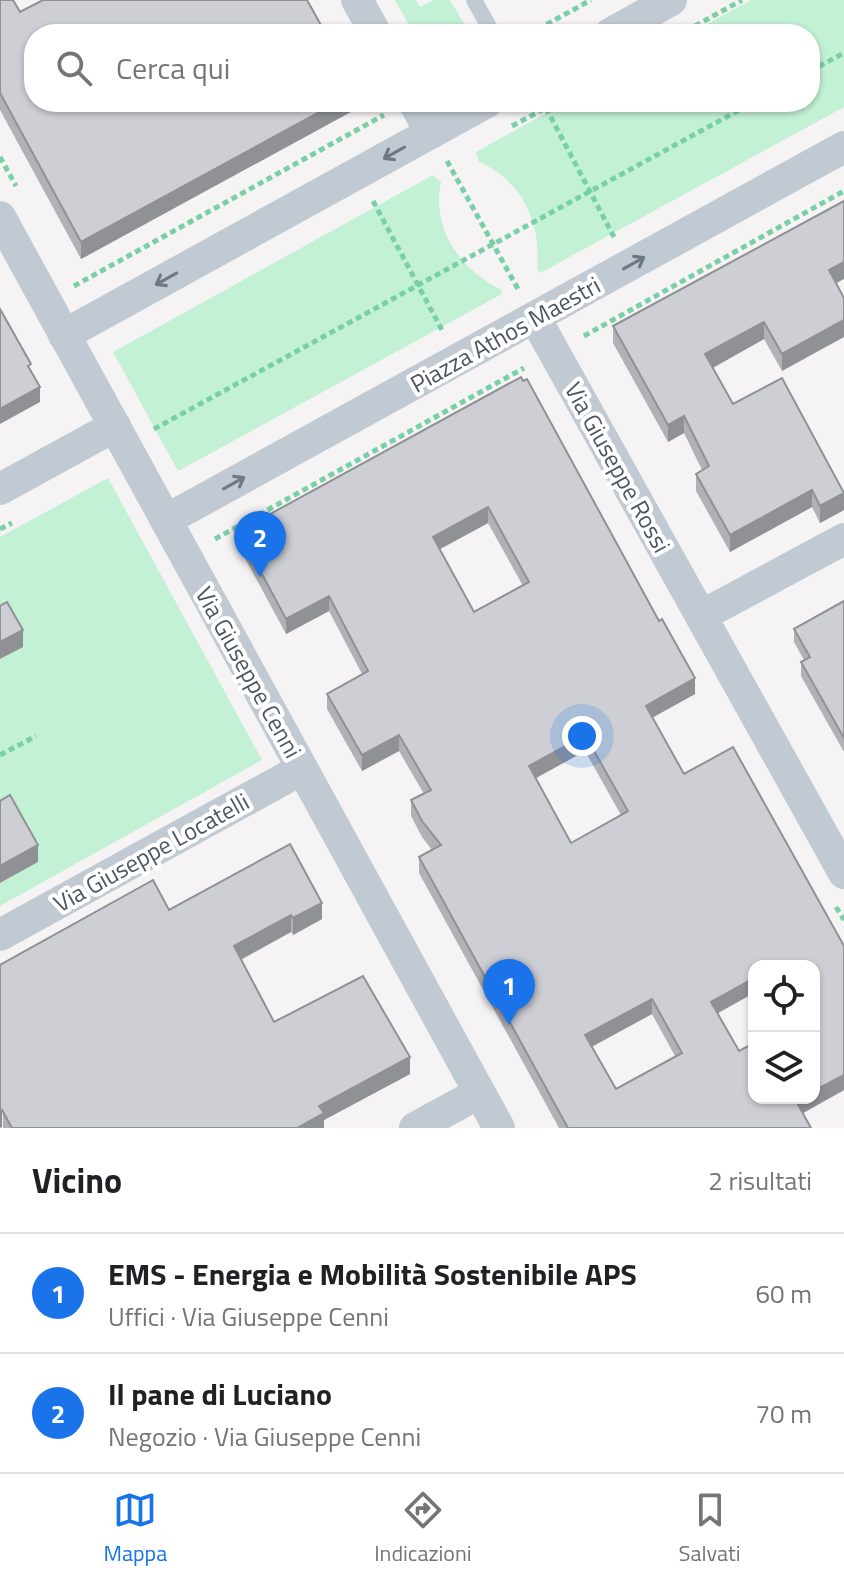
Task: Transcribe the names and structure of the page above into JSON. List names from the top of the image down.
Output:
{
  "streets": {
    "street": [
      "Piazza Athos Maestri",
      "Via Giuseppe Rossi",
      "Via Giuseppe Cenni",
      "Via Giuseppe Locatelli"
    ]
  },
  "crossings": [
    ["Piazza Athos Maestri", "Via Giuseppe Rossi"],
    ["Piazza Athos Maestri", "Via Giuseppe Cenni"],
    ["Via Giuseppe Cenni", "Via Giuseppe Locatelli"]
  ],
  "page": {
    "search": "Cerca qui",
    "pins": ["2", "1"],
    "heading": ["Vicino", "2 risultati"],
    "list": [
      {
        "mark": "1",
        "name": "EMS - Energia e Mobilità Sostenibile APS",
        "note": "Uffici · Via Giuseppe Cenni",
        "value": "60 m"
      },
      {
        "mark": "2",
        "name": "Il pane di Luciano",
        "note": "Negozio · Via Giuseppe Cenni",
        "value": "70 m"
      }
    ],
    "nav": ["Mappa", "Indicazioni", "Salvati"]
  }
}
